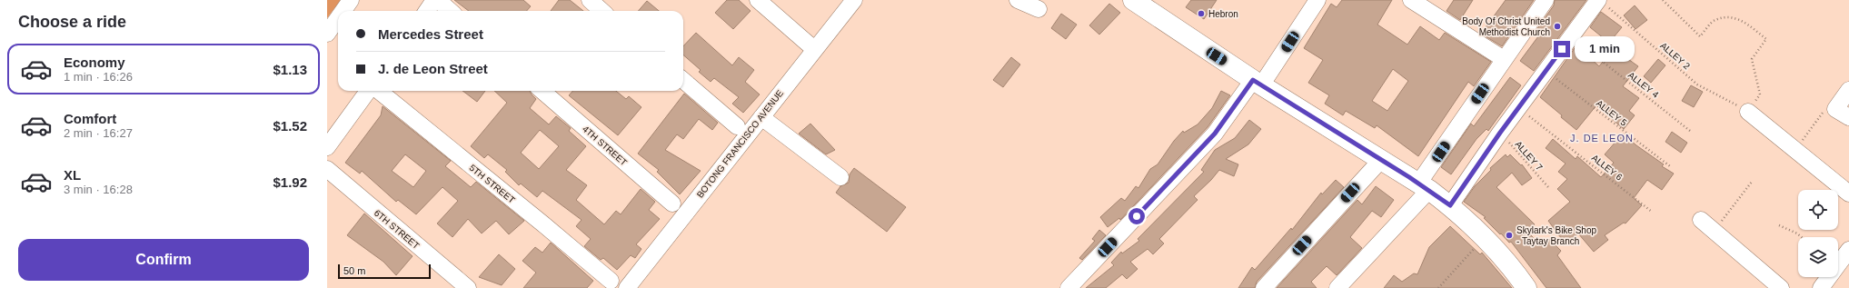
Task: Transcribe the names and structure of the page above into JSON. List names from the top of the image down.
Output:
{
  "streets": {
    "street": [
      "BOTONG FRANCISCO AVENUE",
      "4TH STREET",
      "5TH STREET",
      "6TH STREET"
    ],
    "path": [
      "ALLEY 2",
      "ALLEY 4",
      "ALLEY 5",
      "ALLEY 7",
      "ALLEY 6"
    ]
  },
  "districts": ["J. DE LEON"],
  "places": ["Hebron", "Body Of Christ United Methodist Church", "Skylark's Bike Shop - Taytay Branch"],
  "scale_bar": "50 m",
  "page": {
    "heading": "Choose a ride",
    "banner": ["Mercedes Street", "J. de Leon Street"],
    "bubble": "1 min",
    "list": [
      {
        "name": "Economy",
        "note": "1 min · 16:26",
        "value": "$1.13"
      },
      {
        "name": "Comfort",
        "note": "2 min · 16:27",
        "value": "$1.52"
      },
      {
        "name": "XL",
        "note": "3 min · 16:28",
        "value": "$1.92"
      }
    ],
    "buttons": "Confirm",
    "scale": "50 m"
  }
}
